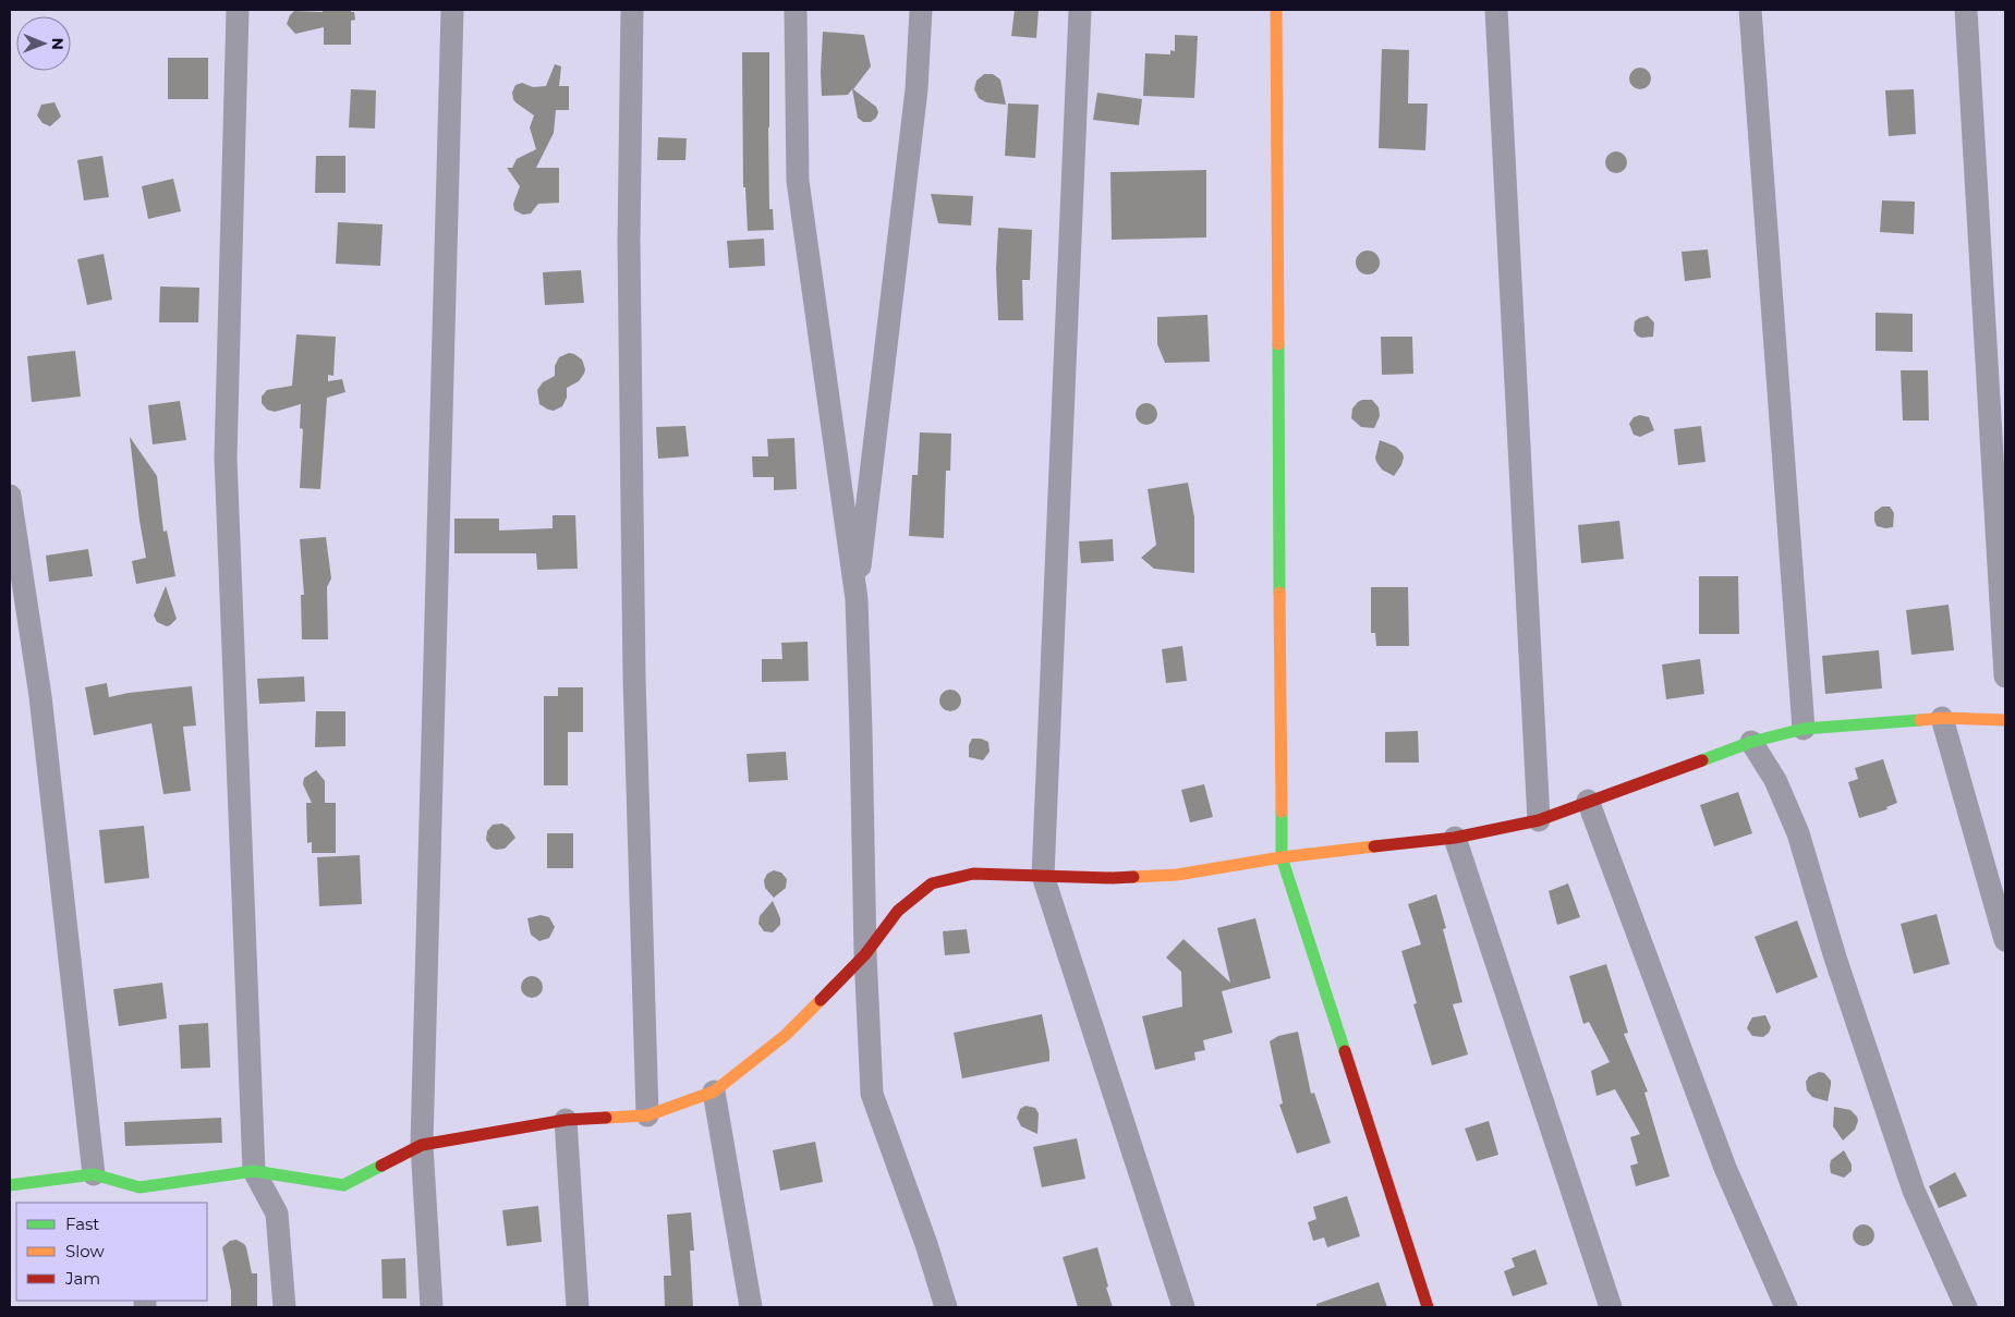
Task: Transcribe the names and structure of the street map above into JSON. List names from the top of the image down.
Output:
{
  "legend": ["Fast", "Slow", "Jam"],
  "north": "right"
}
